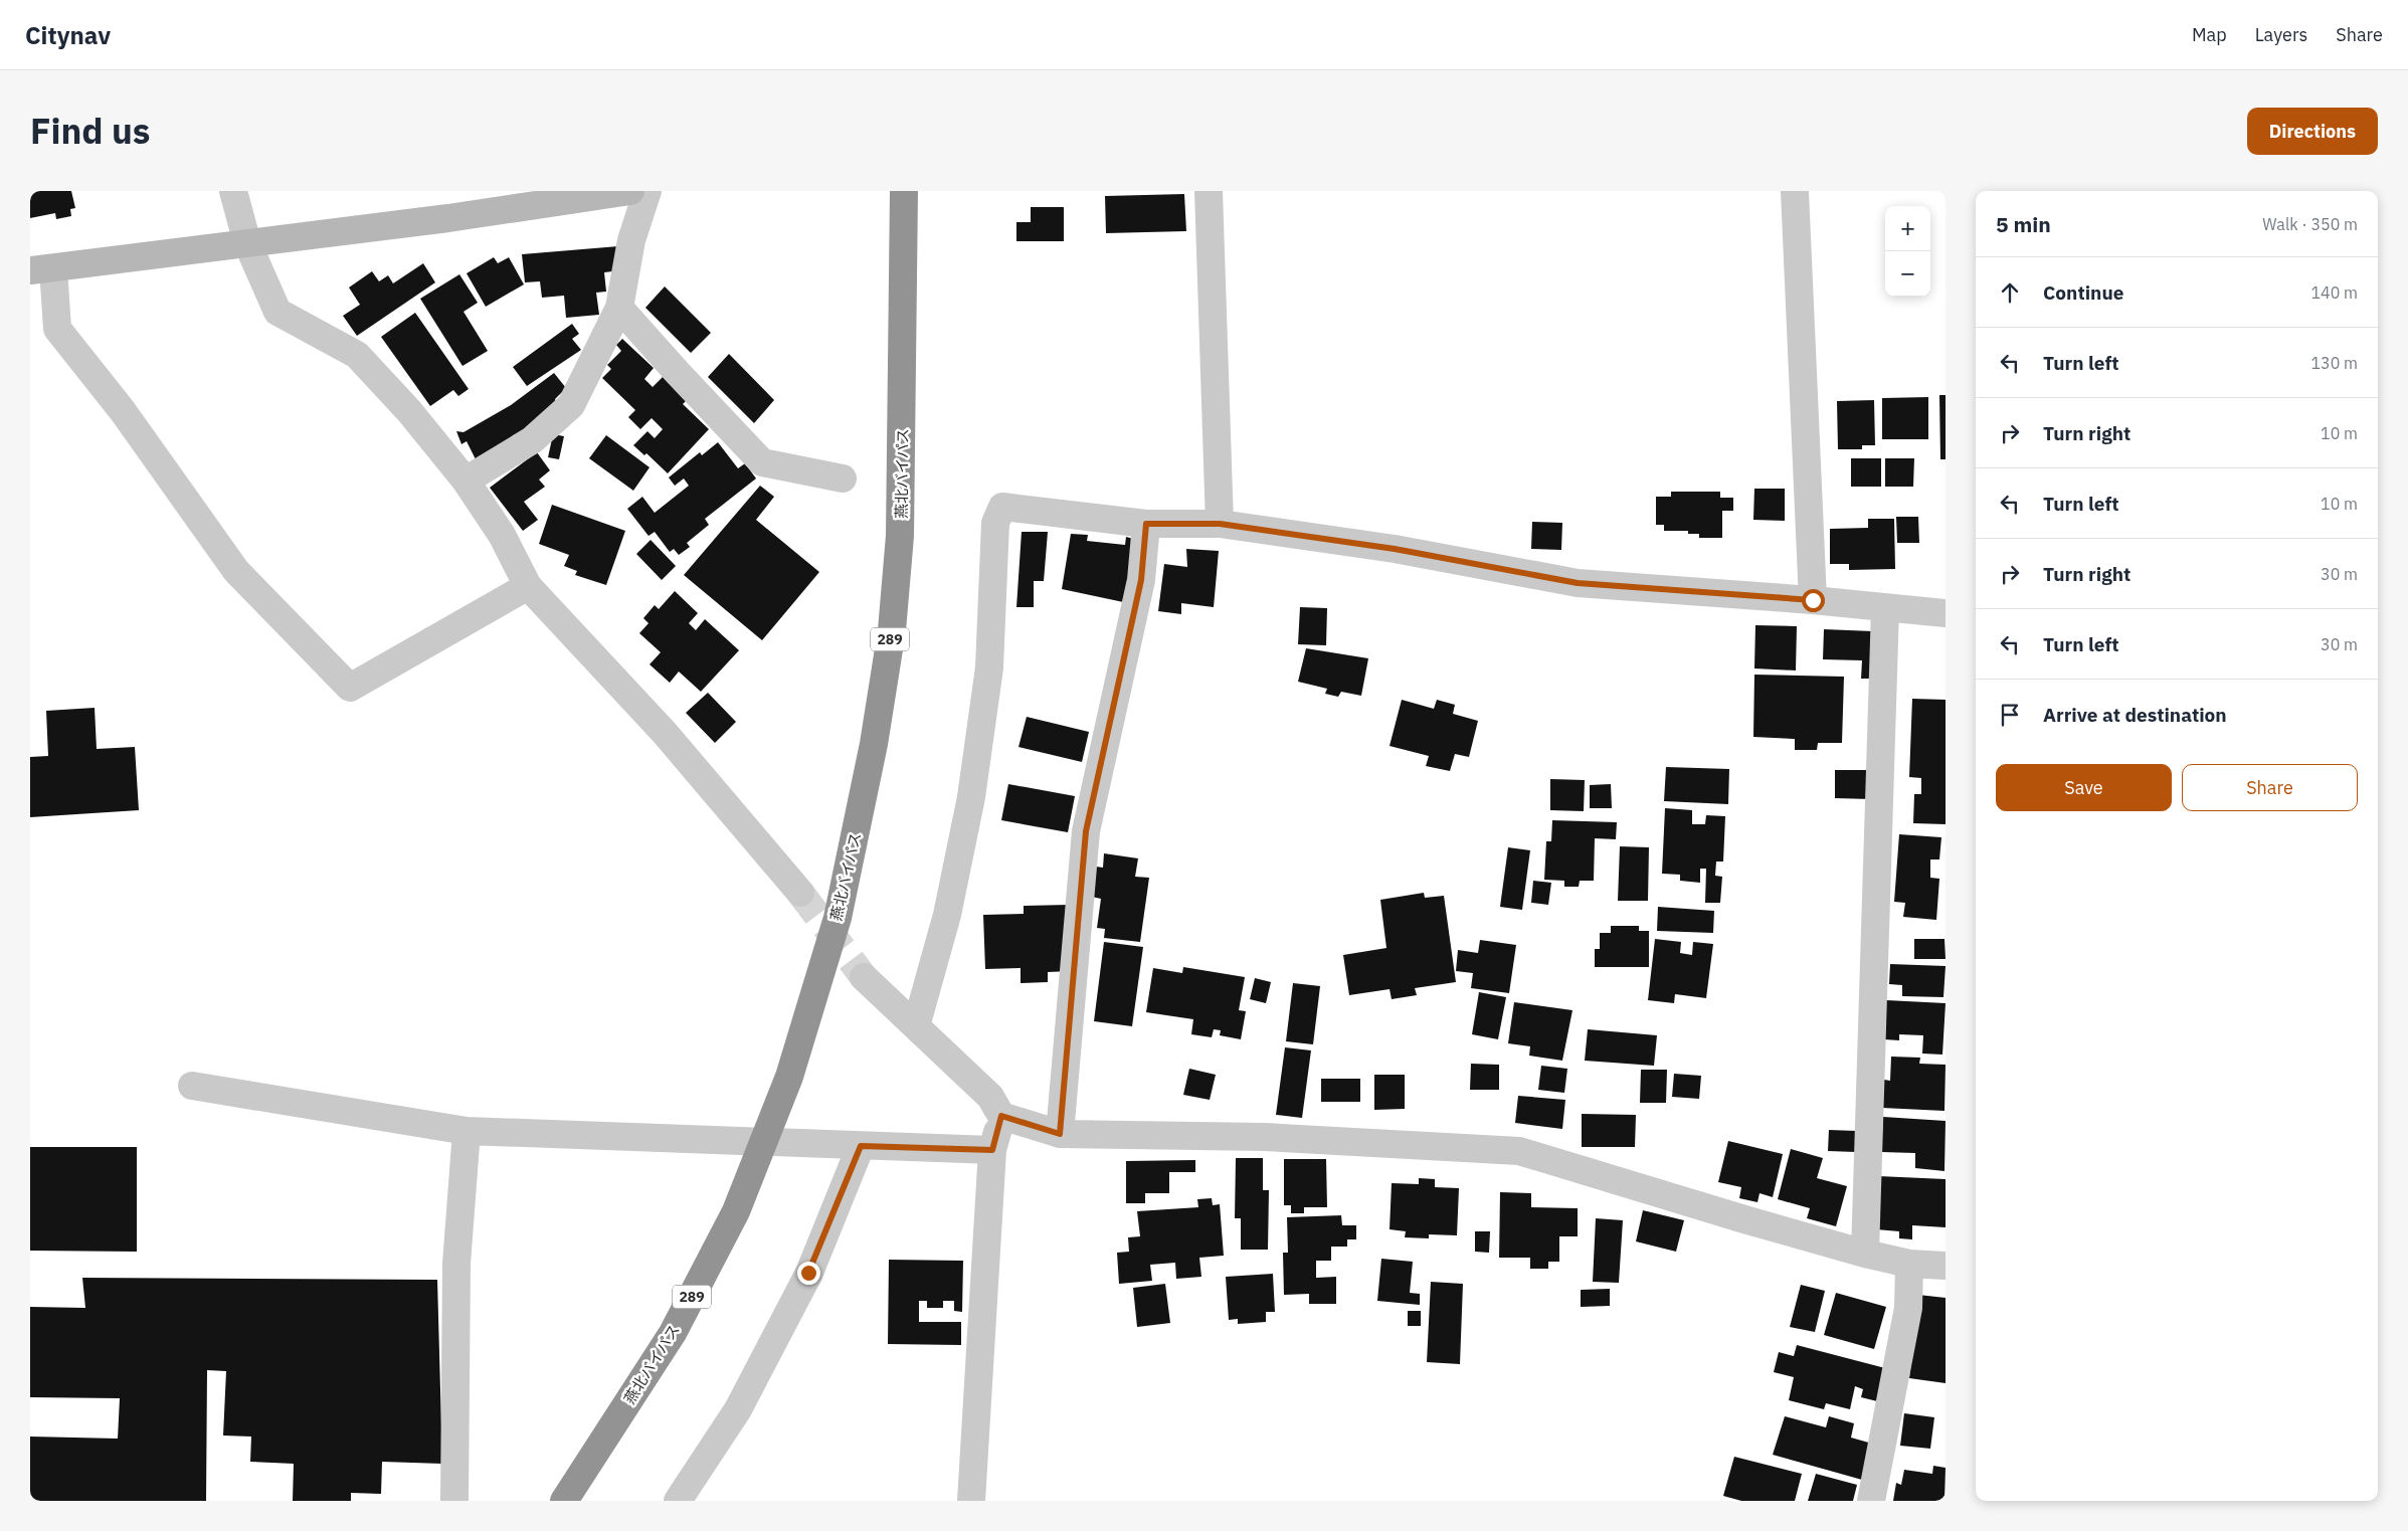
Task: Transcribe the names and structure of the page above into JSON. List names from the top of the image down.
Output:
{
  "streets": {
    "highway": ["燕北バイパス", "289"]
  },
  "page": {
    "header": "Citynav",
    "nav": ["Map", "Layers", "Share"],
    "title": "Find us",
    "buttons": [
      "Directions",
      ["Save", "Share"]
    ],
    "heading": ["5 min", "Walk · 350 m"],
    "map_buttons": ["+", "−"],
    "list": [
      ["Continue", "140 m"],
      ["Turn left", "130 m"],
      ["Turn right", "10 m"],
      ["Turn left", "10 m"],
      ["Turn right", "30 m"],
      ["Turn left", "30 m"],
      "Arrive at destination"
    ]
  }
}
